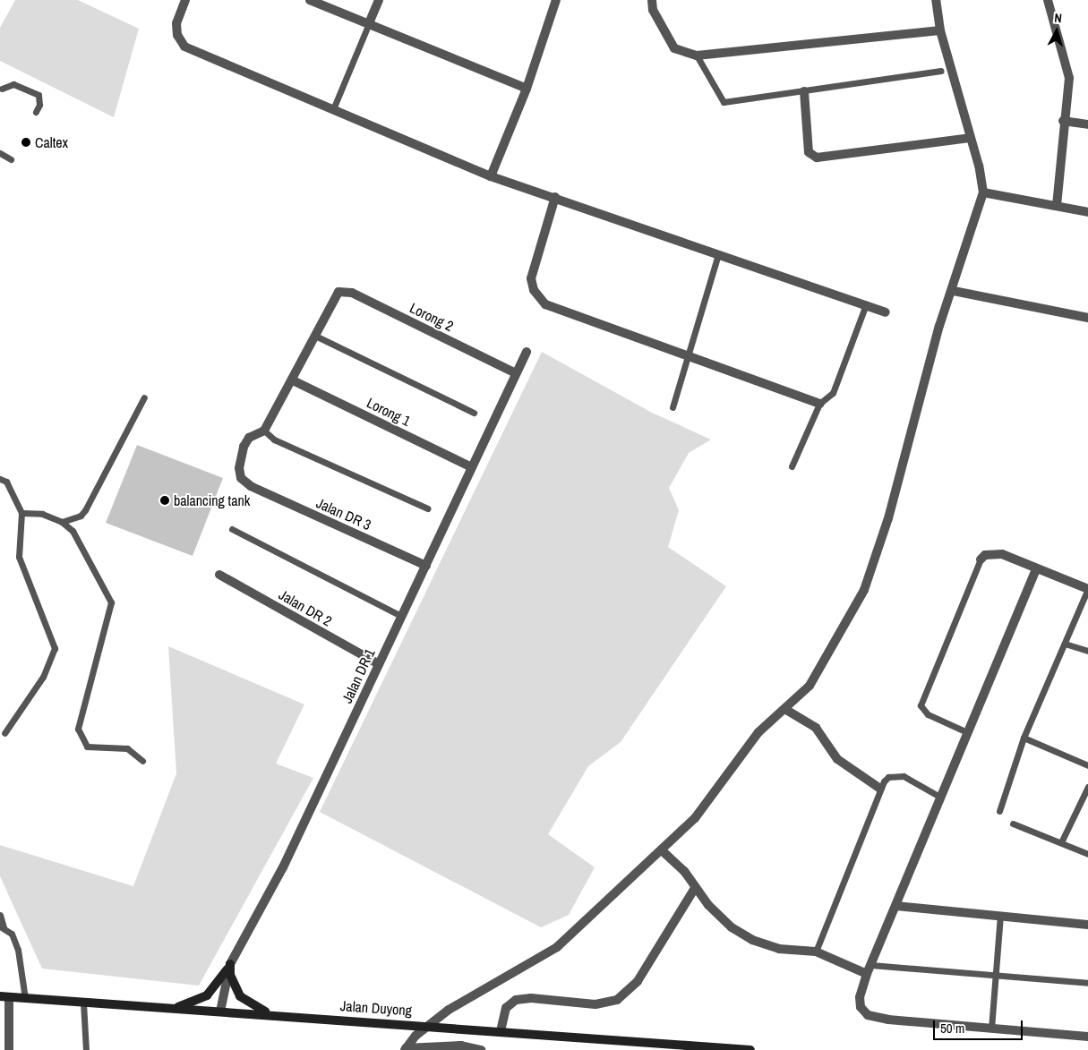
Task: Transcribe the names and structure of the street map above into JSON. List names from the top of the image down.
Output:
{
  "streets": {
    "main road": ["Jalan Duyong"],
    "street": [
      "Lorong 2",
      "Lorong 1",
      "Jalan DR 3",
      "Jalan DR 2",
      "Jalan DR 1"
    ]
  },
  "crossings": [
    ["Lorong 2", "Jalan DR 1"],
    ["Lorong 1", "Jalan DR 1"],
    ["Jalan DR 3", "Jalan DR 1"],
    ["Jalan DR 2", "Jalan DR 1"],
    ["Jalan DR 1", "Jalan Duyong"]
  ],
  "places": ["Caltex", "balancing tank"],
  "scale_bar": "50 m",
  "north": "top"
}
